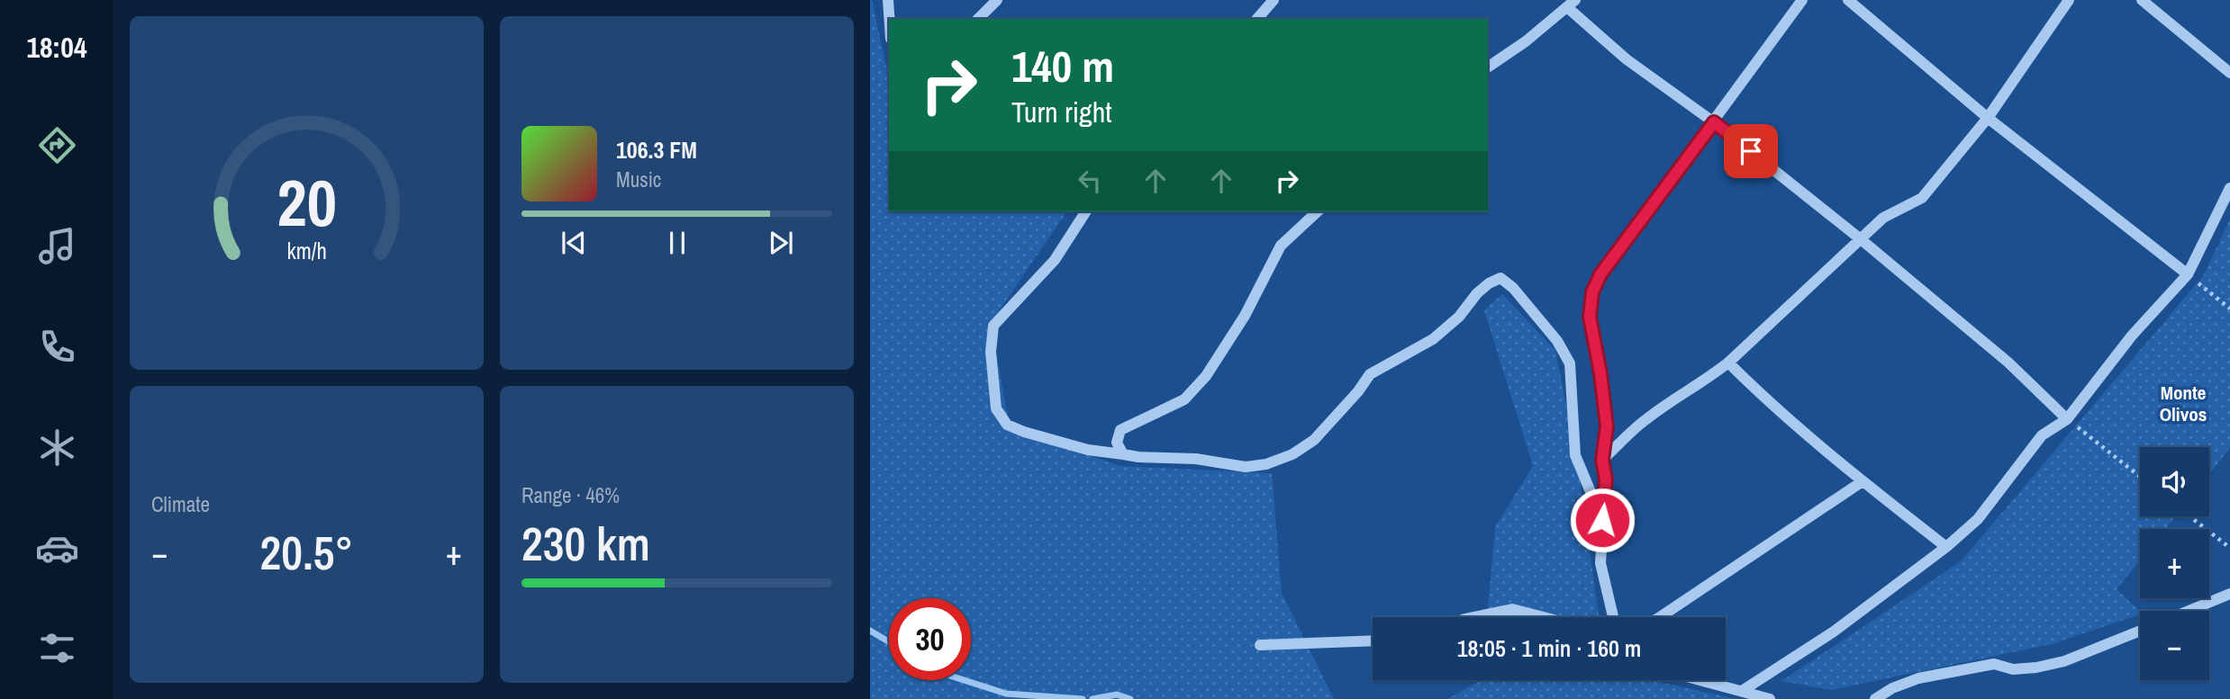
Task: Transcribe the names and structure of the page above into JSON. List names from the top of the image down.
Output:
{
  "districts": ["Monte Olivos"],
  "page": {
    "tabs": "18:04",
    "turn": ["140 m", "Turn right"],
    "song": ["106.3 FM", "Music"],
    "tile": [
      "Climate",
      ["Range · 46%", "230 km"]
    ],
    "map_buttons": ["+", "−"],
    "heat": ["−", "20.5°", "+"],
    "limit": "30",
    "trip": "18:05 · 1 min · 160 m",
    "gauge": ["20", "km/h"]
  }
}
